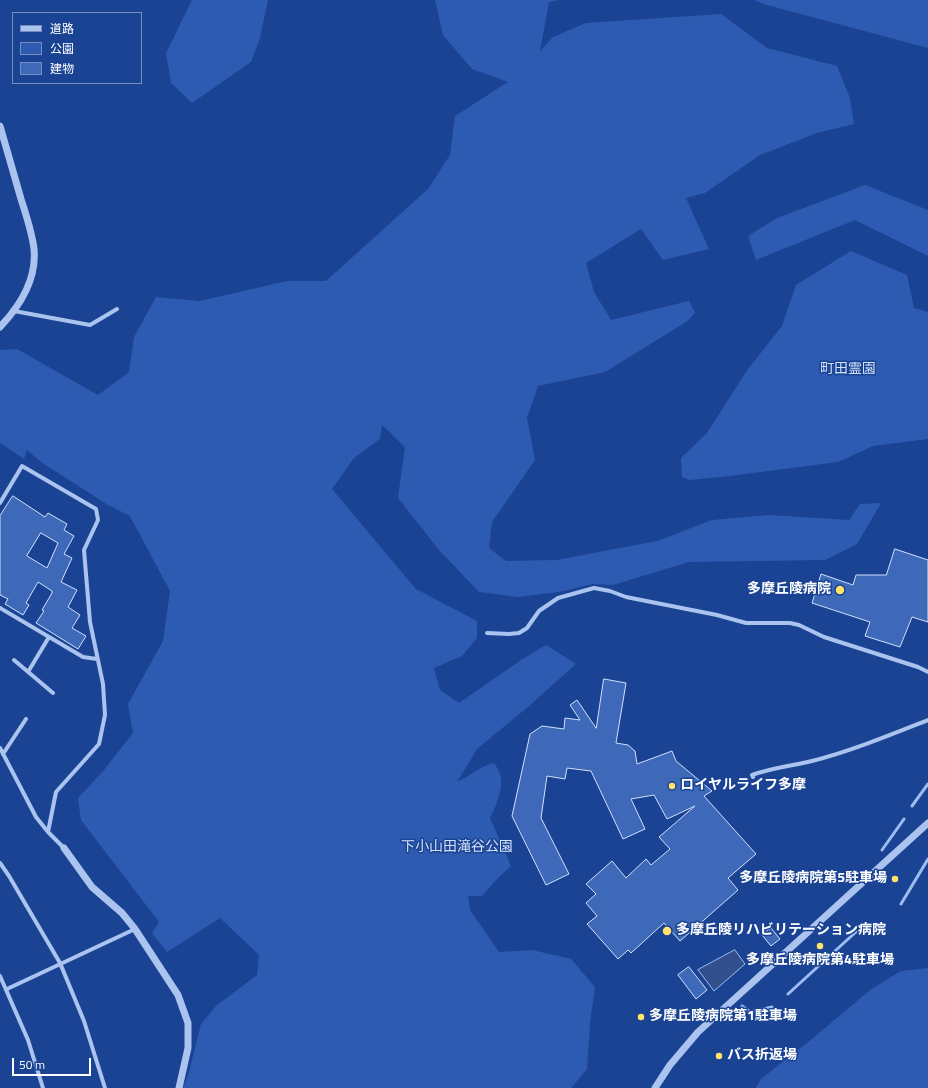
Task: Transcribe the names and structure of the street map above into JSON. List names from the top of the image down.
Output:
{
  "parks": ["町田霊園", "下小山田滝谷公園"],
  "places": [
    "多摩丘陵病院",
    "ロイヤルライフ多摩",
    "多摩丘陵病院第5駐車場",
    "多摩丘陵リハビリテーション病院",
    "多摩丘陵病院第4駐車場",
    "多摩丘陵病院第1駐車場",
    "バス折返場"
  ],
  "legend": ["道路", "公園", "建物"],
  "scale_bar": "50 m"
}
